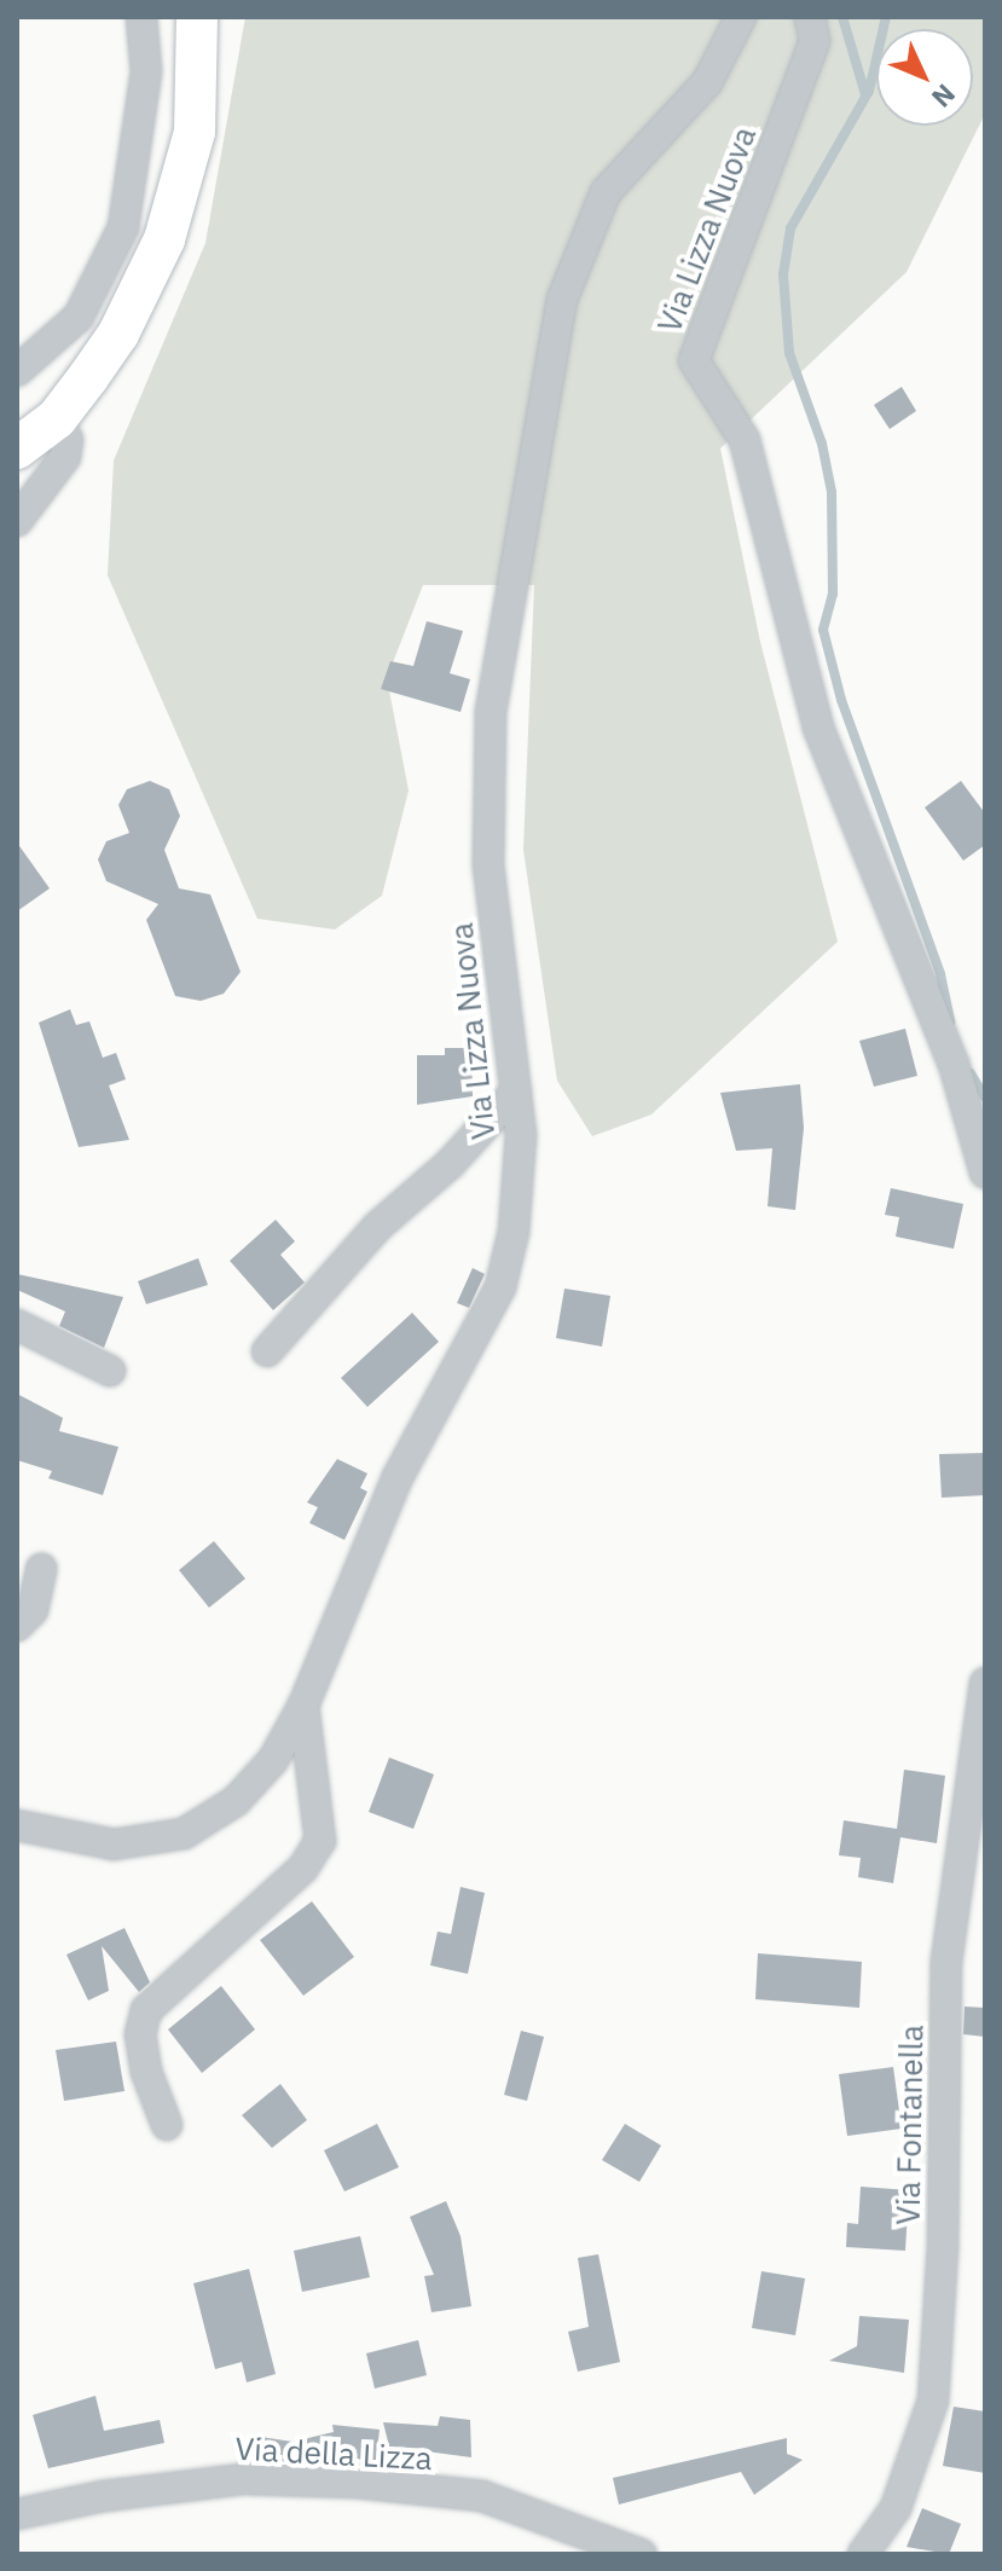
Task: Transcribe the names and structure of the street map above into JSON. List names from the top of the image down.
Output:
{
  "streets": {
    "street": ["Via Lizza Nuova", "Via Fontanella", "Via della Lizza"]
  },
  "north": "bottom right"
}
